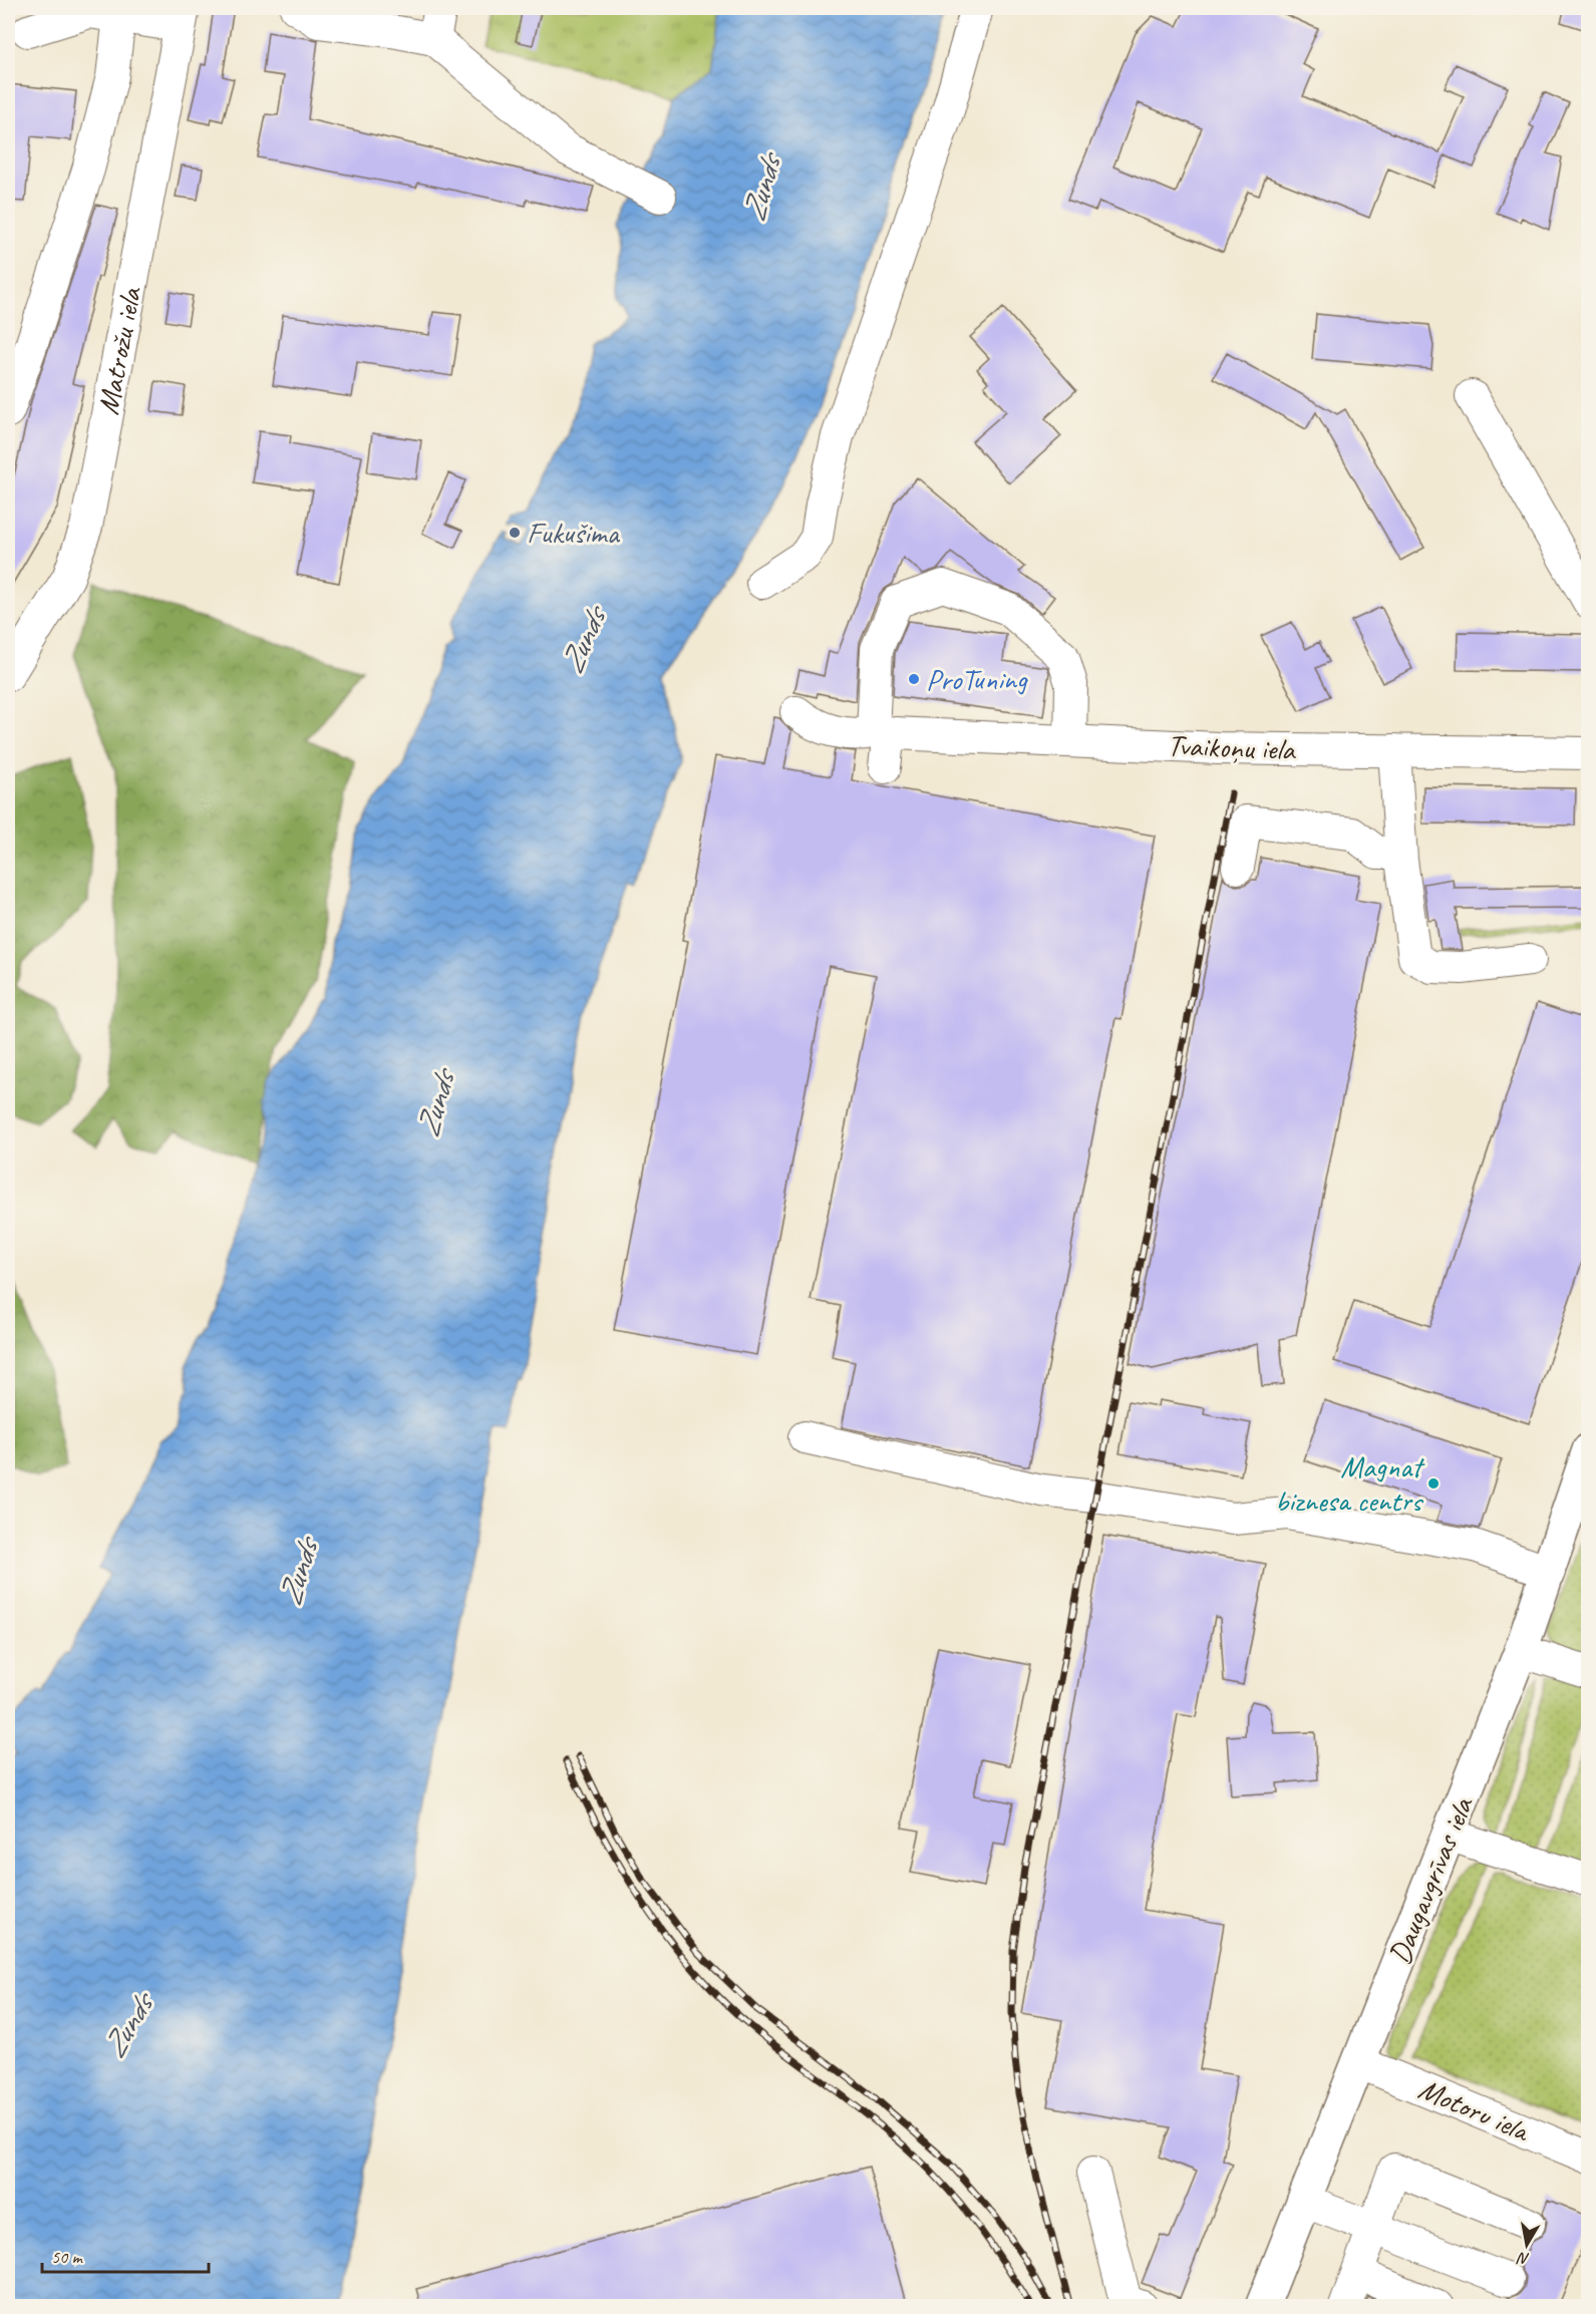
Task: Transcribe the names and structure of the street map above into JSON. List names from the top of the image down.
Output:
{
  "streets": {
    "main road": ["Daugavgrīvas iela"],
    "street": ["Matrožu iela", "Tvaikoņu iela", "Motoru iela"]
  },
  "crossings": [
    ["Daugavgrīvas iela", "Motoru iela"]
  ],
  "water": ["Zunds"],
  "places": ["Fukušima", "ProTuning", "Magnat biznesa centrs"],
  "scale_bar": "50 m",
  "north": "bottom"
}
